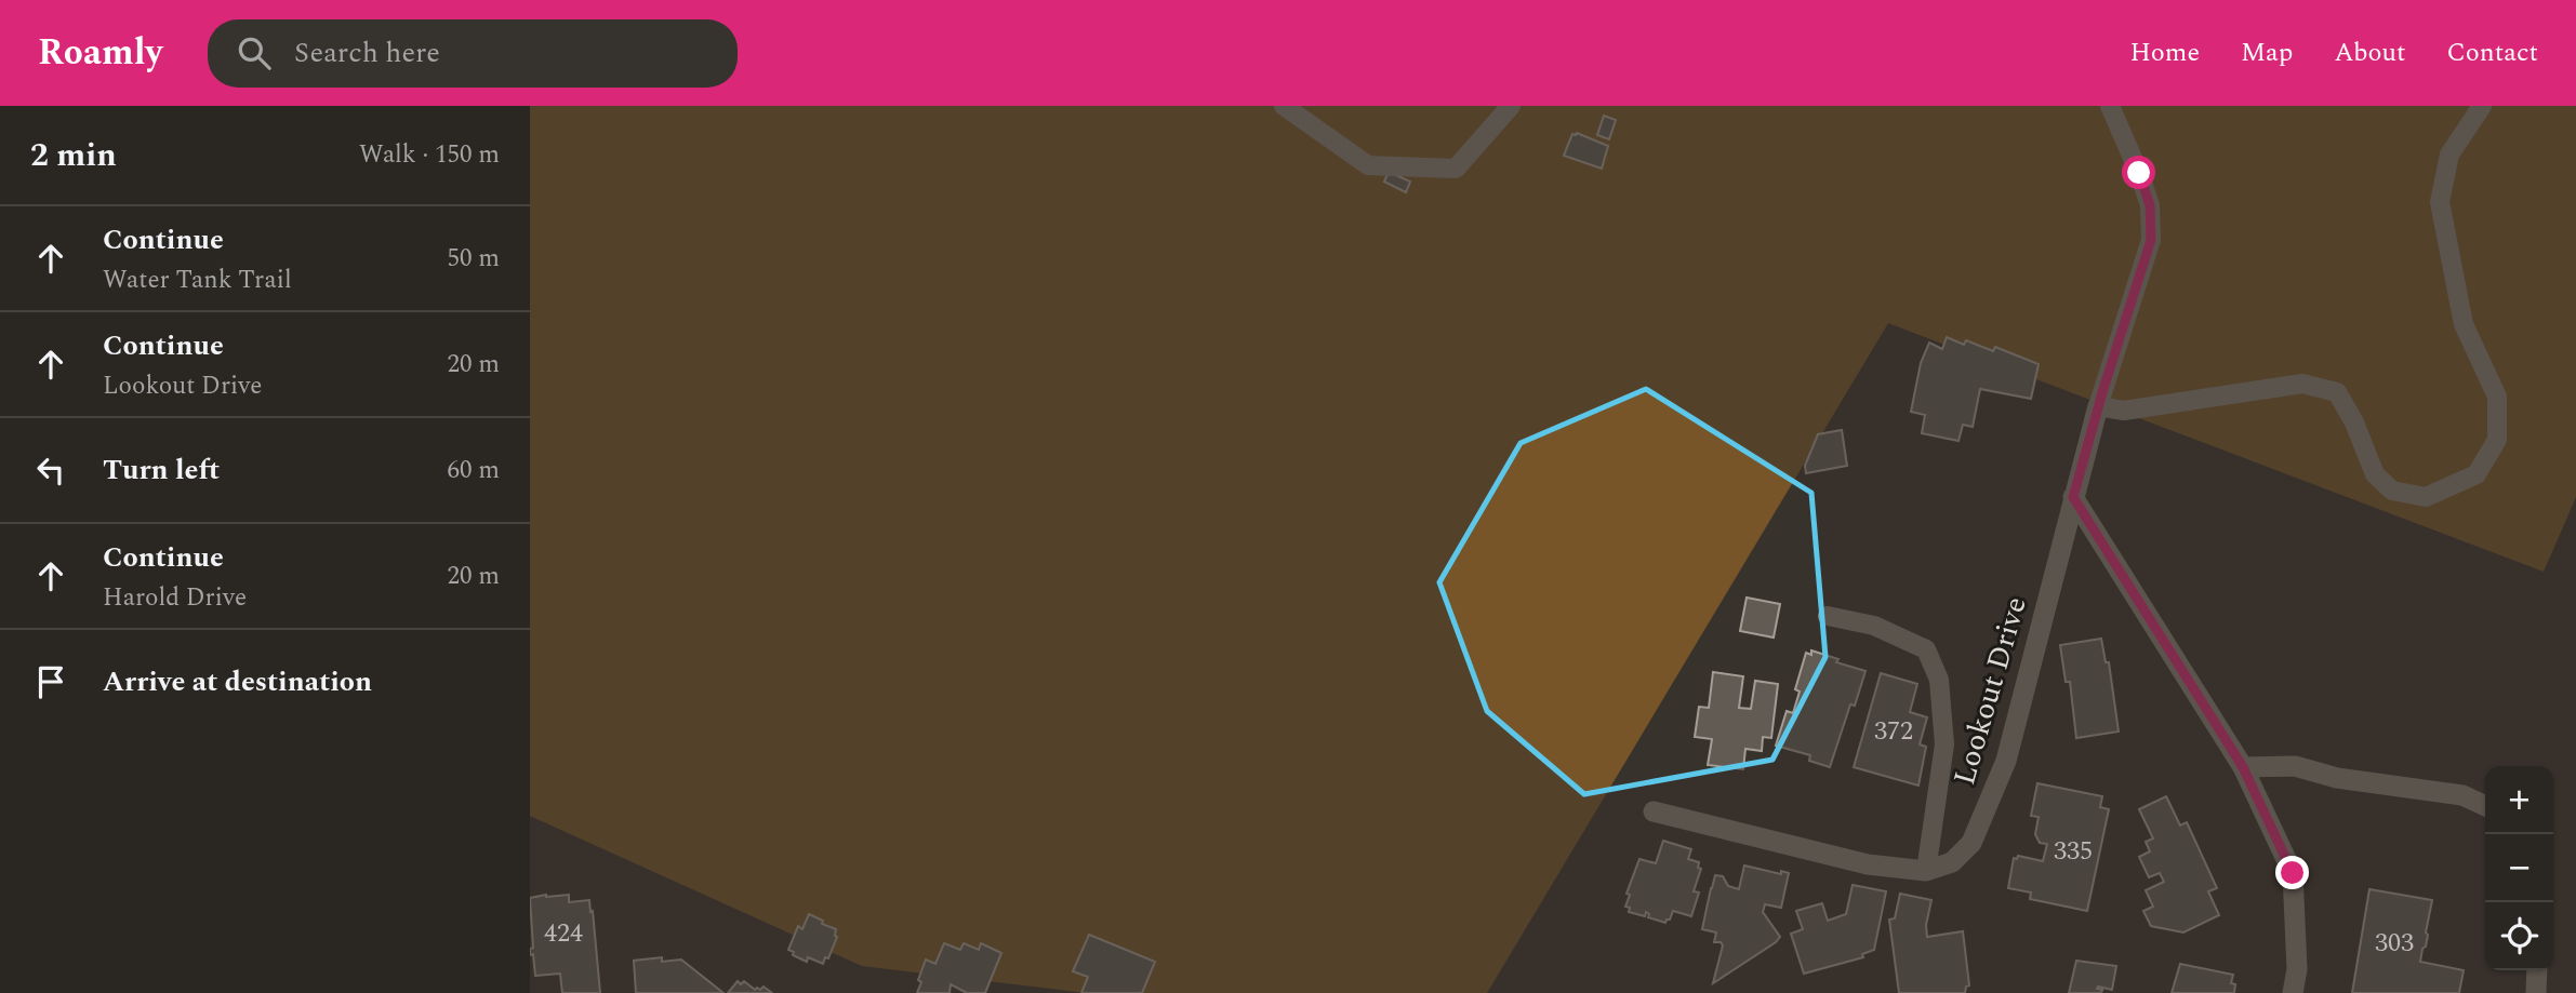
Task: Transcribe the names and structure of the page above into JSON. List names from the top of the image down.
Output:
{
  "streets": {
    "street": ["Lookout Drive"]
  },
  "house_numbers": [
    "372",
    "335",
    "424",
    "303"
  ],
  "page": {
    "header": "Roamly",
    "search": "Search here",
    "nav": [
      "Home",
      "Map",
      "About",
      "Contact"
    ],
    "heading": ["2 min", "Walk · 150 m"],
    "list": [
      ["Continue", "Water Tank Trail", "50 m"],
      ["Continue", "Lookout Drive", "20 m"],
      ["Turn left", "60 m"],
      ["Continue", "Harold Drive", "20 m"],
      "Arrive at destination"
    ],
    "map_buttons": ["+", "−"]
  }
}
